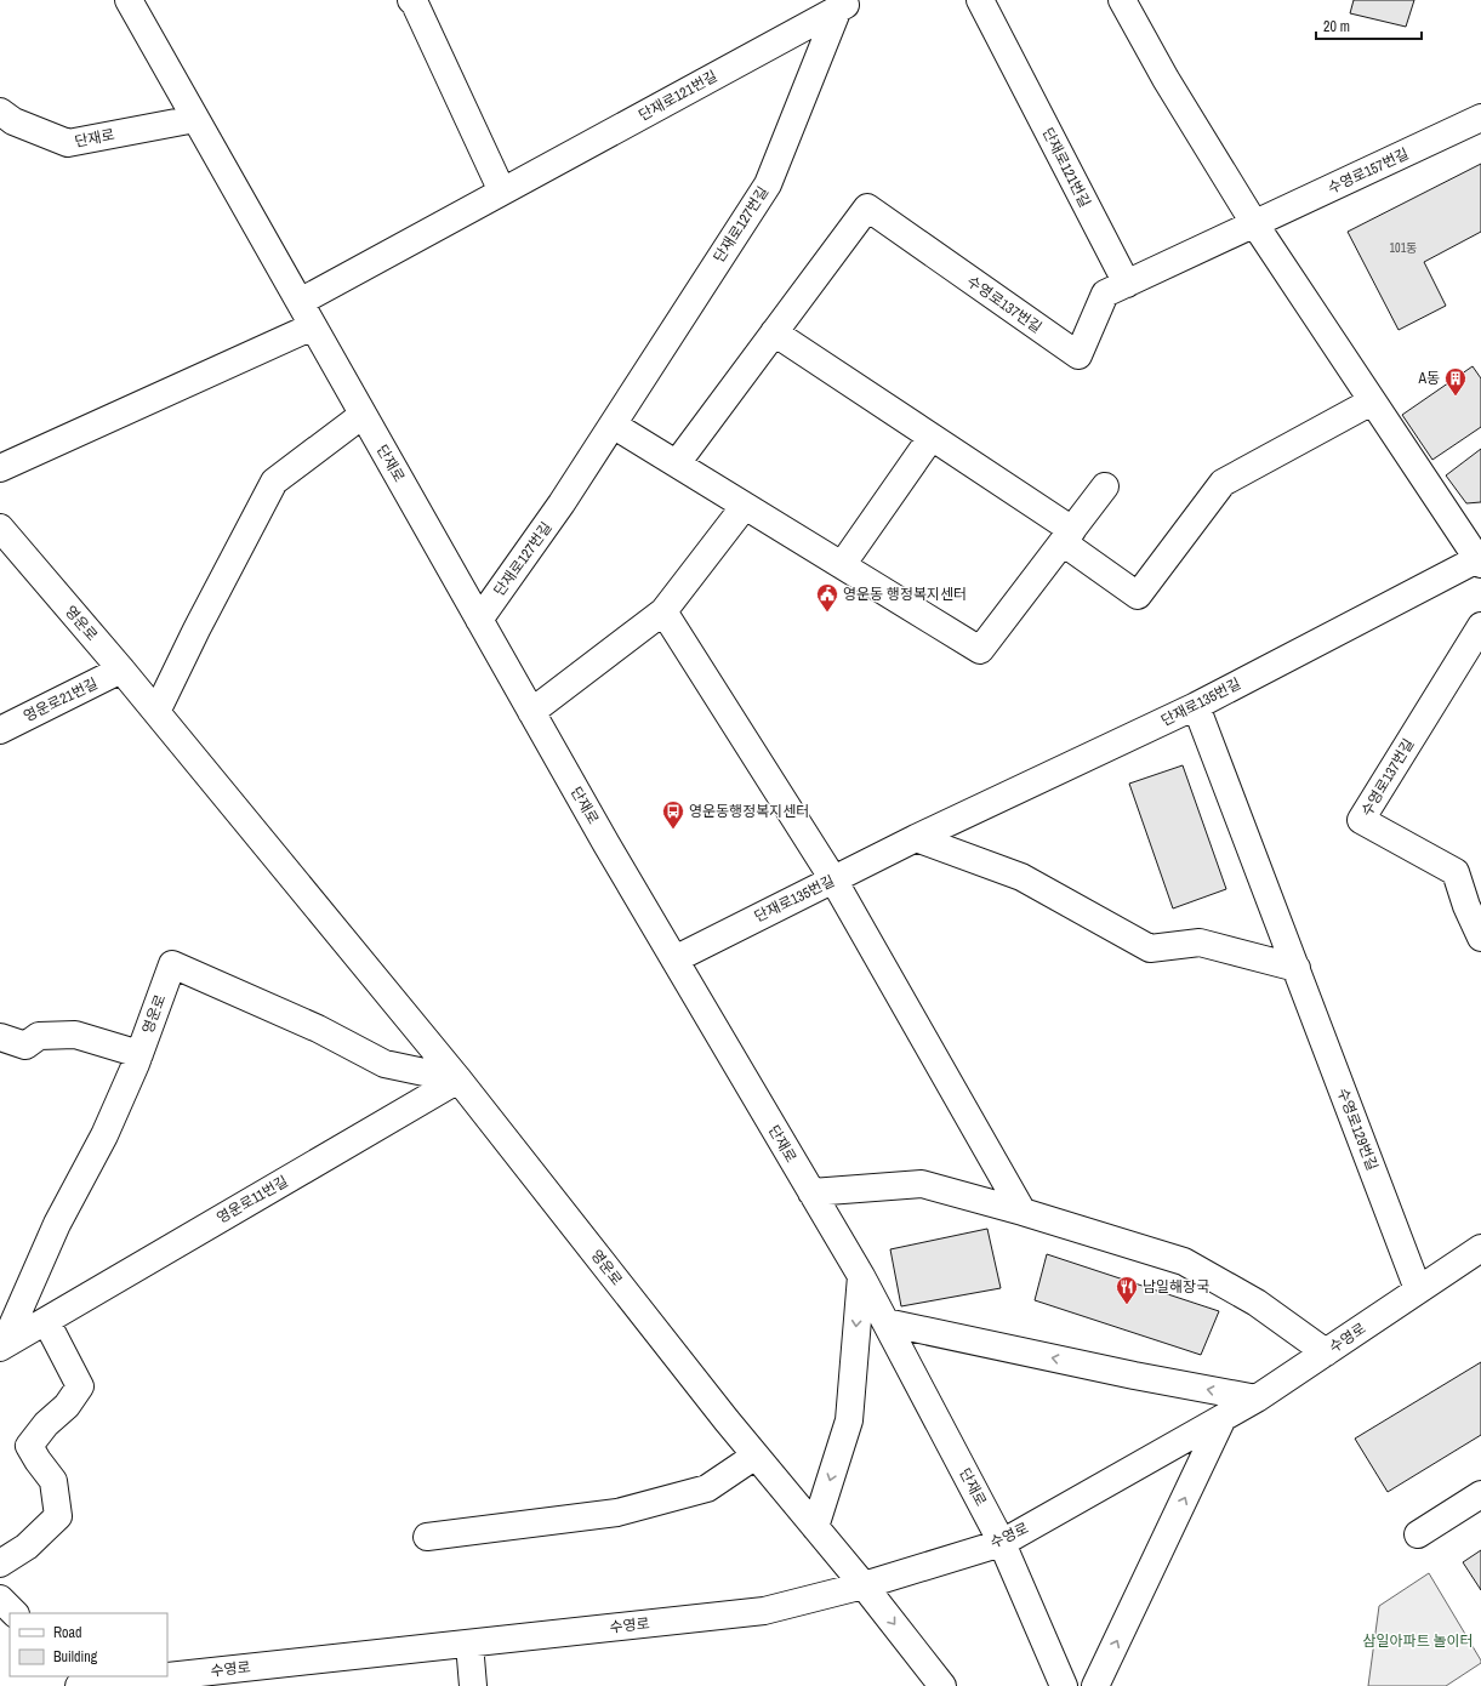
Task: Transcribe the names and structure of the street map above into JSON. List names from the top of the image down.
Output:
{
  "streets": {
    "street": [
      "단재로121번길",
      "단재로",
      "수영로157번길",
      "단재로127번길",
      "수영로137번길",
      "영운로",
      "영운로21번길",
      "단재로135번길",
      "수영로129번길",
      "영운로11번길",
      "수영로"
    ]
  },
  "crossings": [
    ["단재로121번길", "단재로"],
    ["단재로121번길", "단재로127번길"],
    ["단재로121번길", "수영로137번길"],
    ["단재로", "단재로127번길"],
    ["단재로", "단재로135번길"],
    ["단재로", "수영로"],
    ["수영로157번길", "수영로137번길"],
    ["영운로", "영운로21번길"],
    ["영운로", "영운로11번길"],
    ["영운로", "수영로"],
    ["단재로135번길", "수영로129번길"],
    ["수영로129번길", "수영로"]
  ],
  "parks": ["삼일아파트 놀이터"],
  "places": {
    "building": ["A동"],
    "public building": ["영운동 행정복지센터"],
    "bus stop": ["영운동행정복지센터"],
    "restaurant": ["남일해장국"]
  },
  "house_numbers": ["101동"],
  "legend": ["Road", "Building"],
  "scale_bar": "20 m"
}
